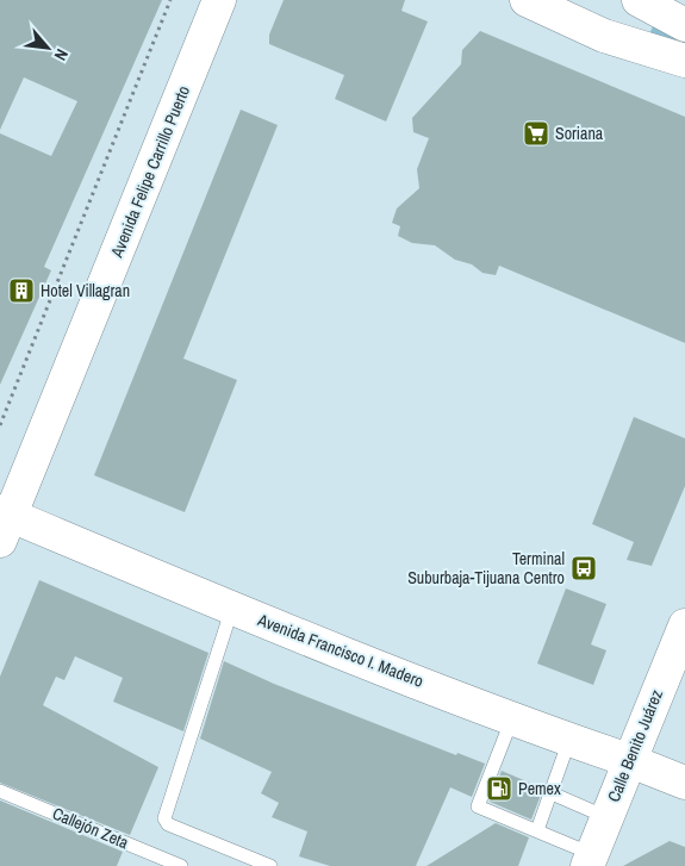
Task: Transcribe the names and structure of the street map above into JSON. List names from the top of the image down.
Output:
{
  "streets": {
    "main road": ["Avenida Felipe Carrillo Puerto", "Avenida Francisco I. Madero", "Calle Benito Juárez"],
    "lane": ["Callejón Zeta"]
  },
  "crossings": [
    ["Avenida Felipe Carrillo Puerto", "Avenida Francisco I. Madero"],
    ["Avenida Francisco I. Madero", "Calle Benito Juárez"]
  ],
  "places": {
    "supermarket": ["Soriana"],
    "building": ["Hotel Villagran"],
    "bus stop": ["Terminal Suburbaja-Tijuana Centro"],
    "fuel station": ["Pemex"]
  },
  "north": "bottom right"
}
